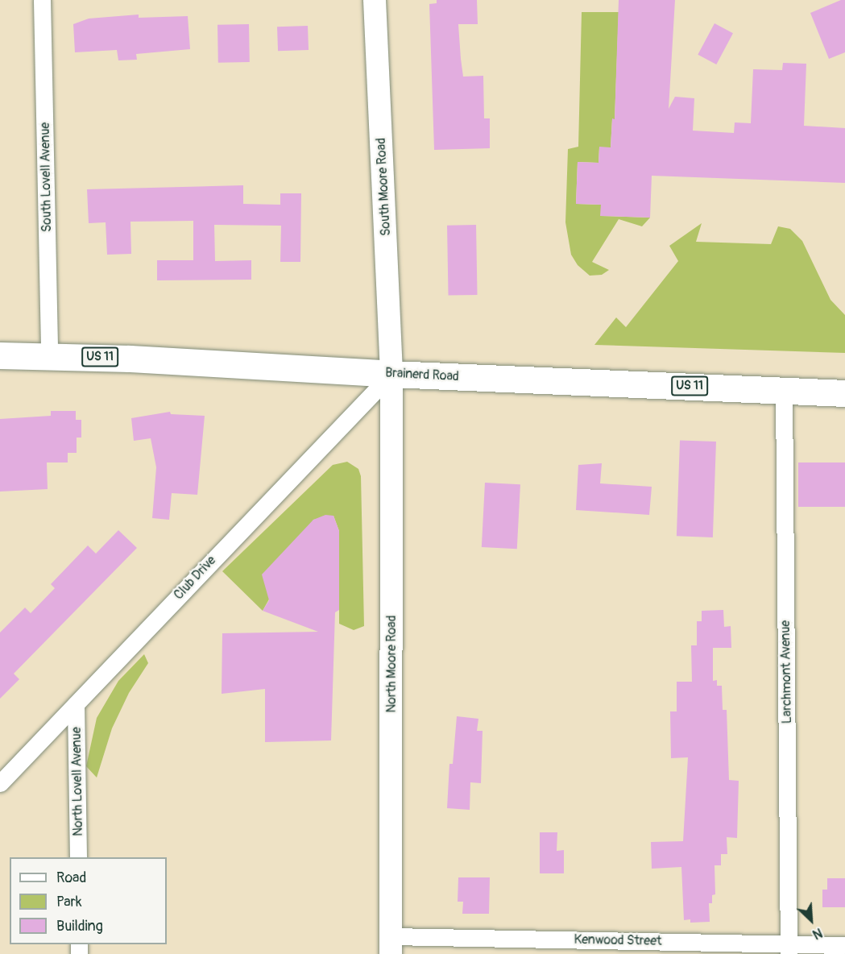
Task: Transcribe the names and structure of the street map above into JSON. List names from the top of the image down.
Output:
{
  "streets": {
    "main road": [
      "South Moore Road",
      "US 11",
      "Brainerd Road",
      "North Moore Road"
    ],
    "street": [
      "South Lovell Avenue",
      "Club Drive",
      "Larchmont Avenue",
      "North Lovell Avenue",
      "Kenwood Street"
    ]
  },
  "crossings": [
    ["South Lovell Avenue", "Brainerd Road"],
    ["South Moore Road", "Brainerd Road"],
    ["South Moore Road", "Club Drive"],
    ["South Moore Road", "North Moore Road"],
    ["Brainerd Road", "Club Drive"],
    ["Brainerd Road", "North Moore Road"],
    ["Brainerd Road", "Larchmont Avenue"],
    ["Club Drive", "North Moore Road"],
    ["Club Drive", "North Lovell Avenue"],
    ["North Moore Road", "Kenwood Street"],
    ["Larchmont Avenue", "Kenwood Street"]
  ],
  "legend": ["Road", "Park", "Building"],
  "north": "bottom right"
}
